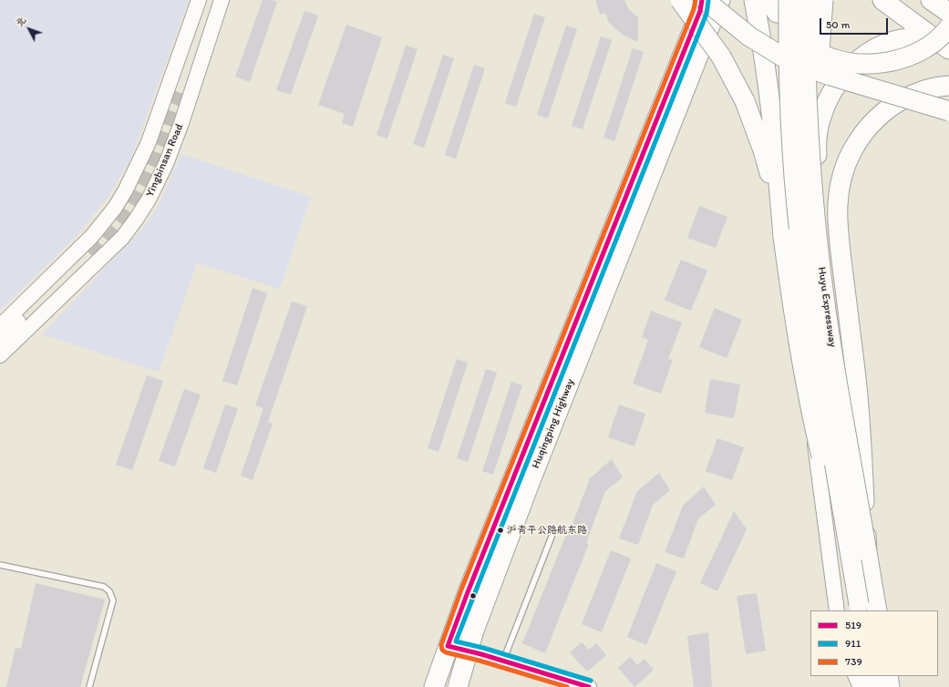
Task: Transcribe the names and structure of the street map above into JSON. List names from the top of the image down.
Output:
{
  "streets": {
    "highway": ["Huyu Expressway", "Huqingping Highway"],
    "street": ["Yingbinsan Road"]
  },
  "places": ["沪青平公路航东路"],
  "lines": ["transit line 519", "transit line 739", "transit line 911"],
  "legend": ["519", "911", "739"],
  "scale_bar": "50 m",
  "north": "top left"
}
